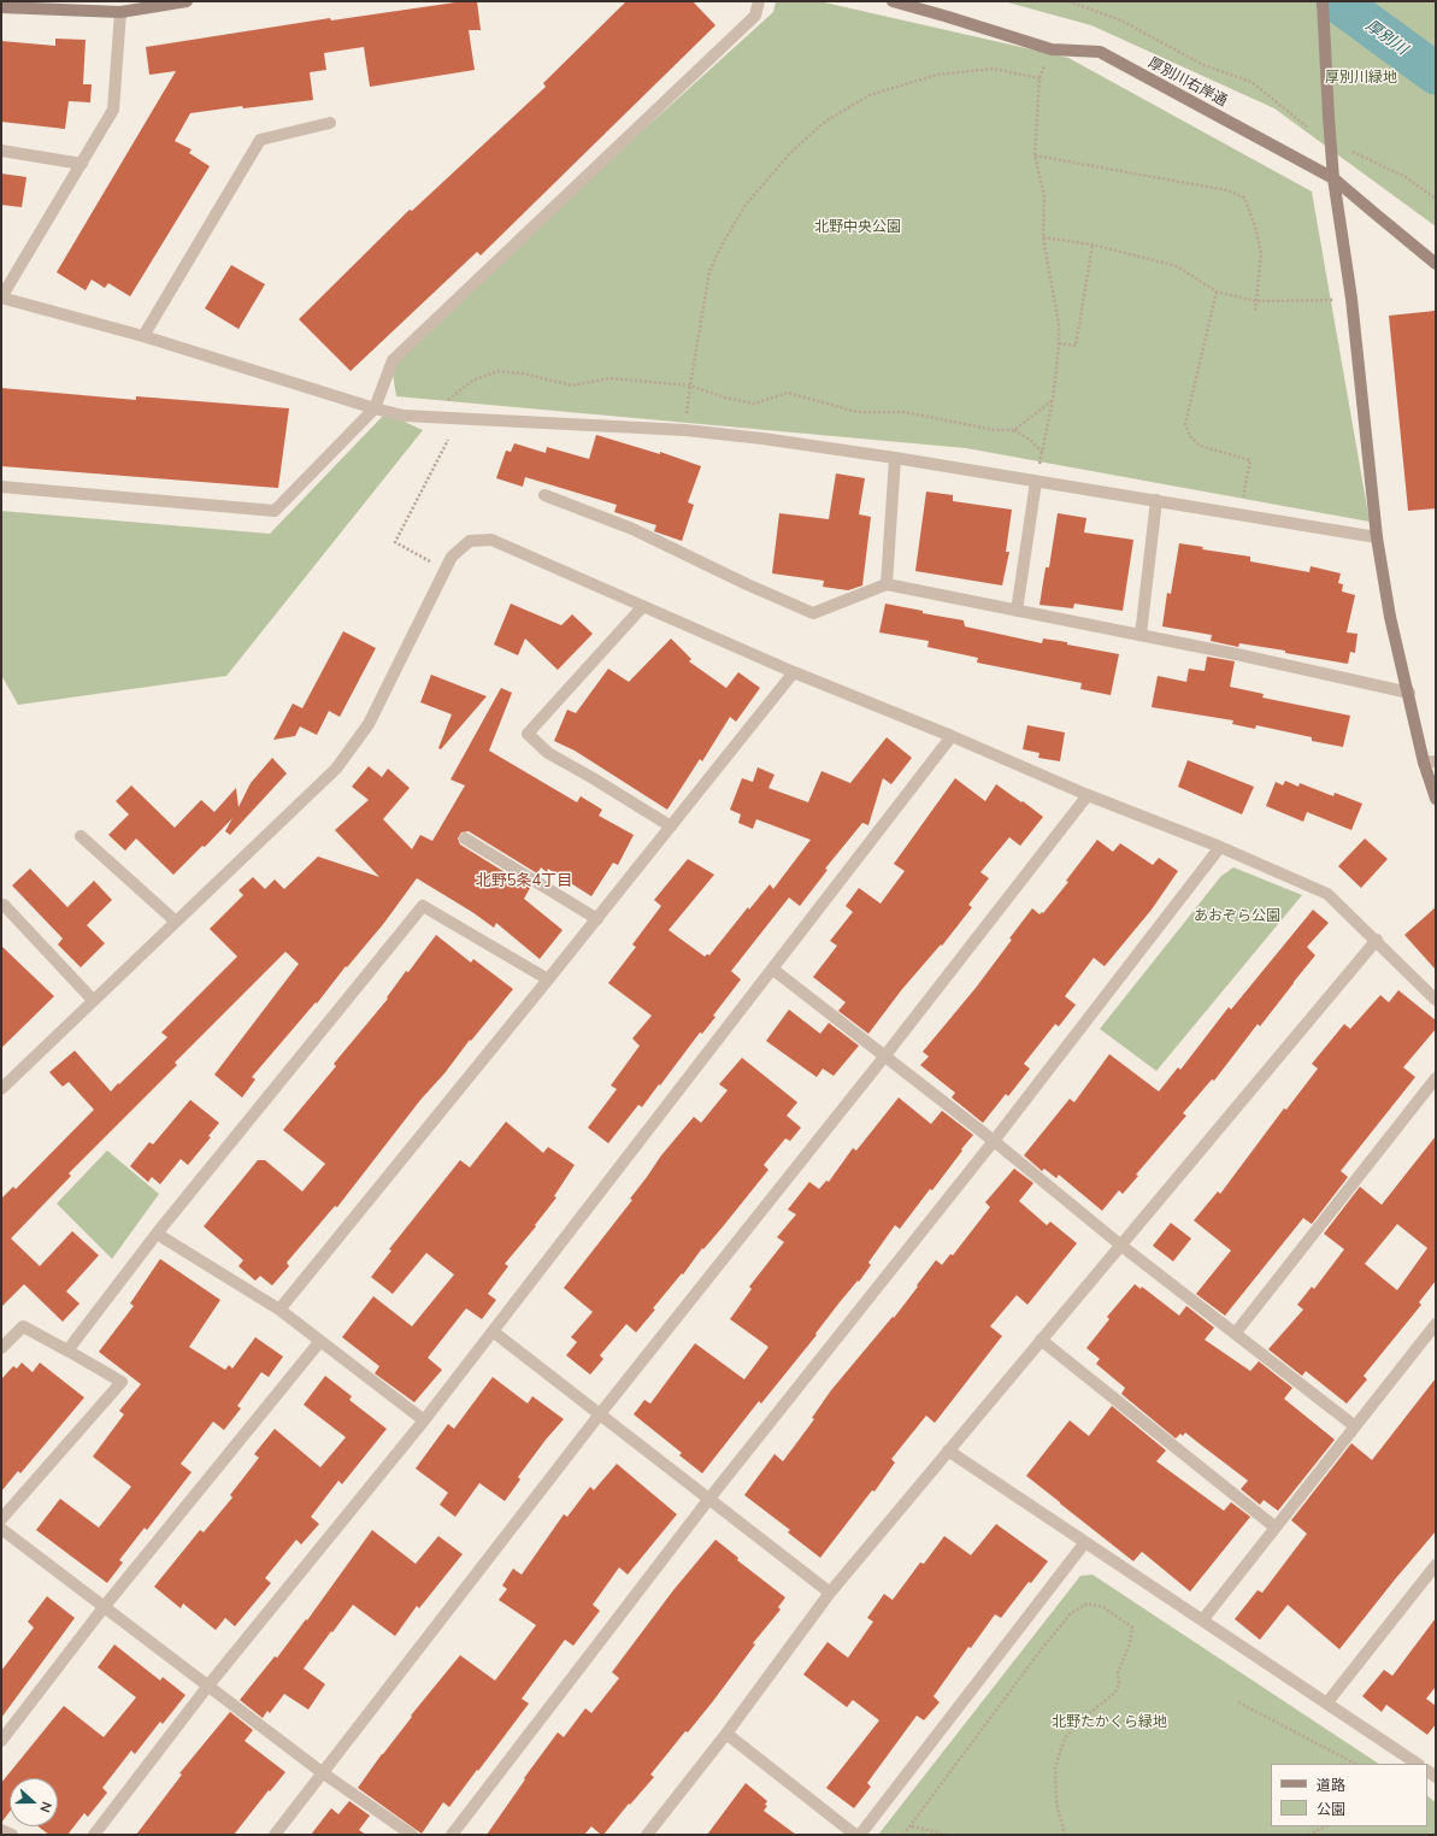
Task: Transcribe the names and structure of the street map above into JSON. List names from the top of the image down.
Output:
{
  "streets": {
    "street": ["厚別川右岸通"]
  },
  "districts": ["北野5条4丁目"],
  "water": ["厚別川"],
  "parks": [
    "厚別川緑地",
    "北野中央公園",
    "あおぞら公園",
    "北野たかくら緑地"
  ],
  "legend": ["道路", "公園"],
  "north": "right"
}
